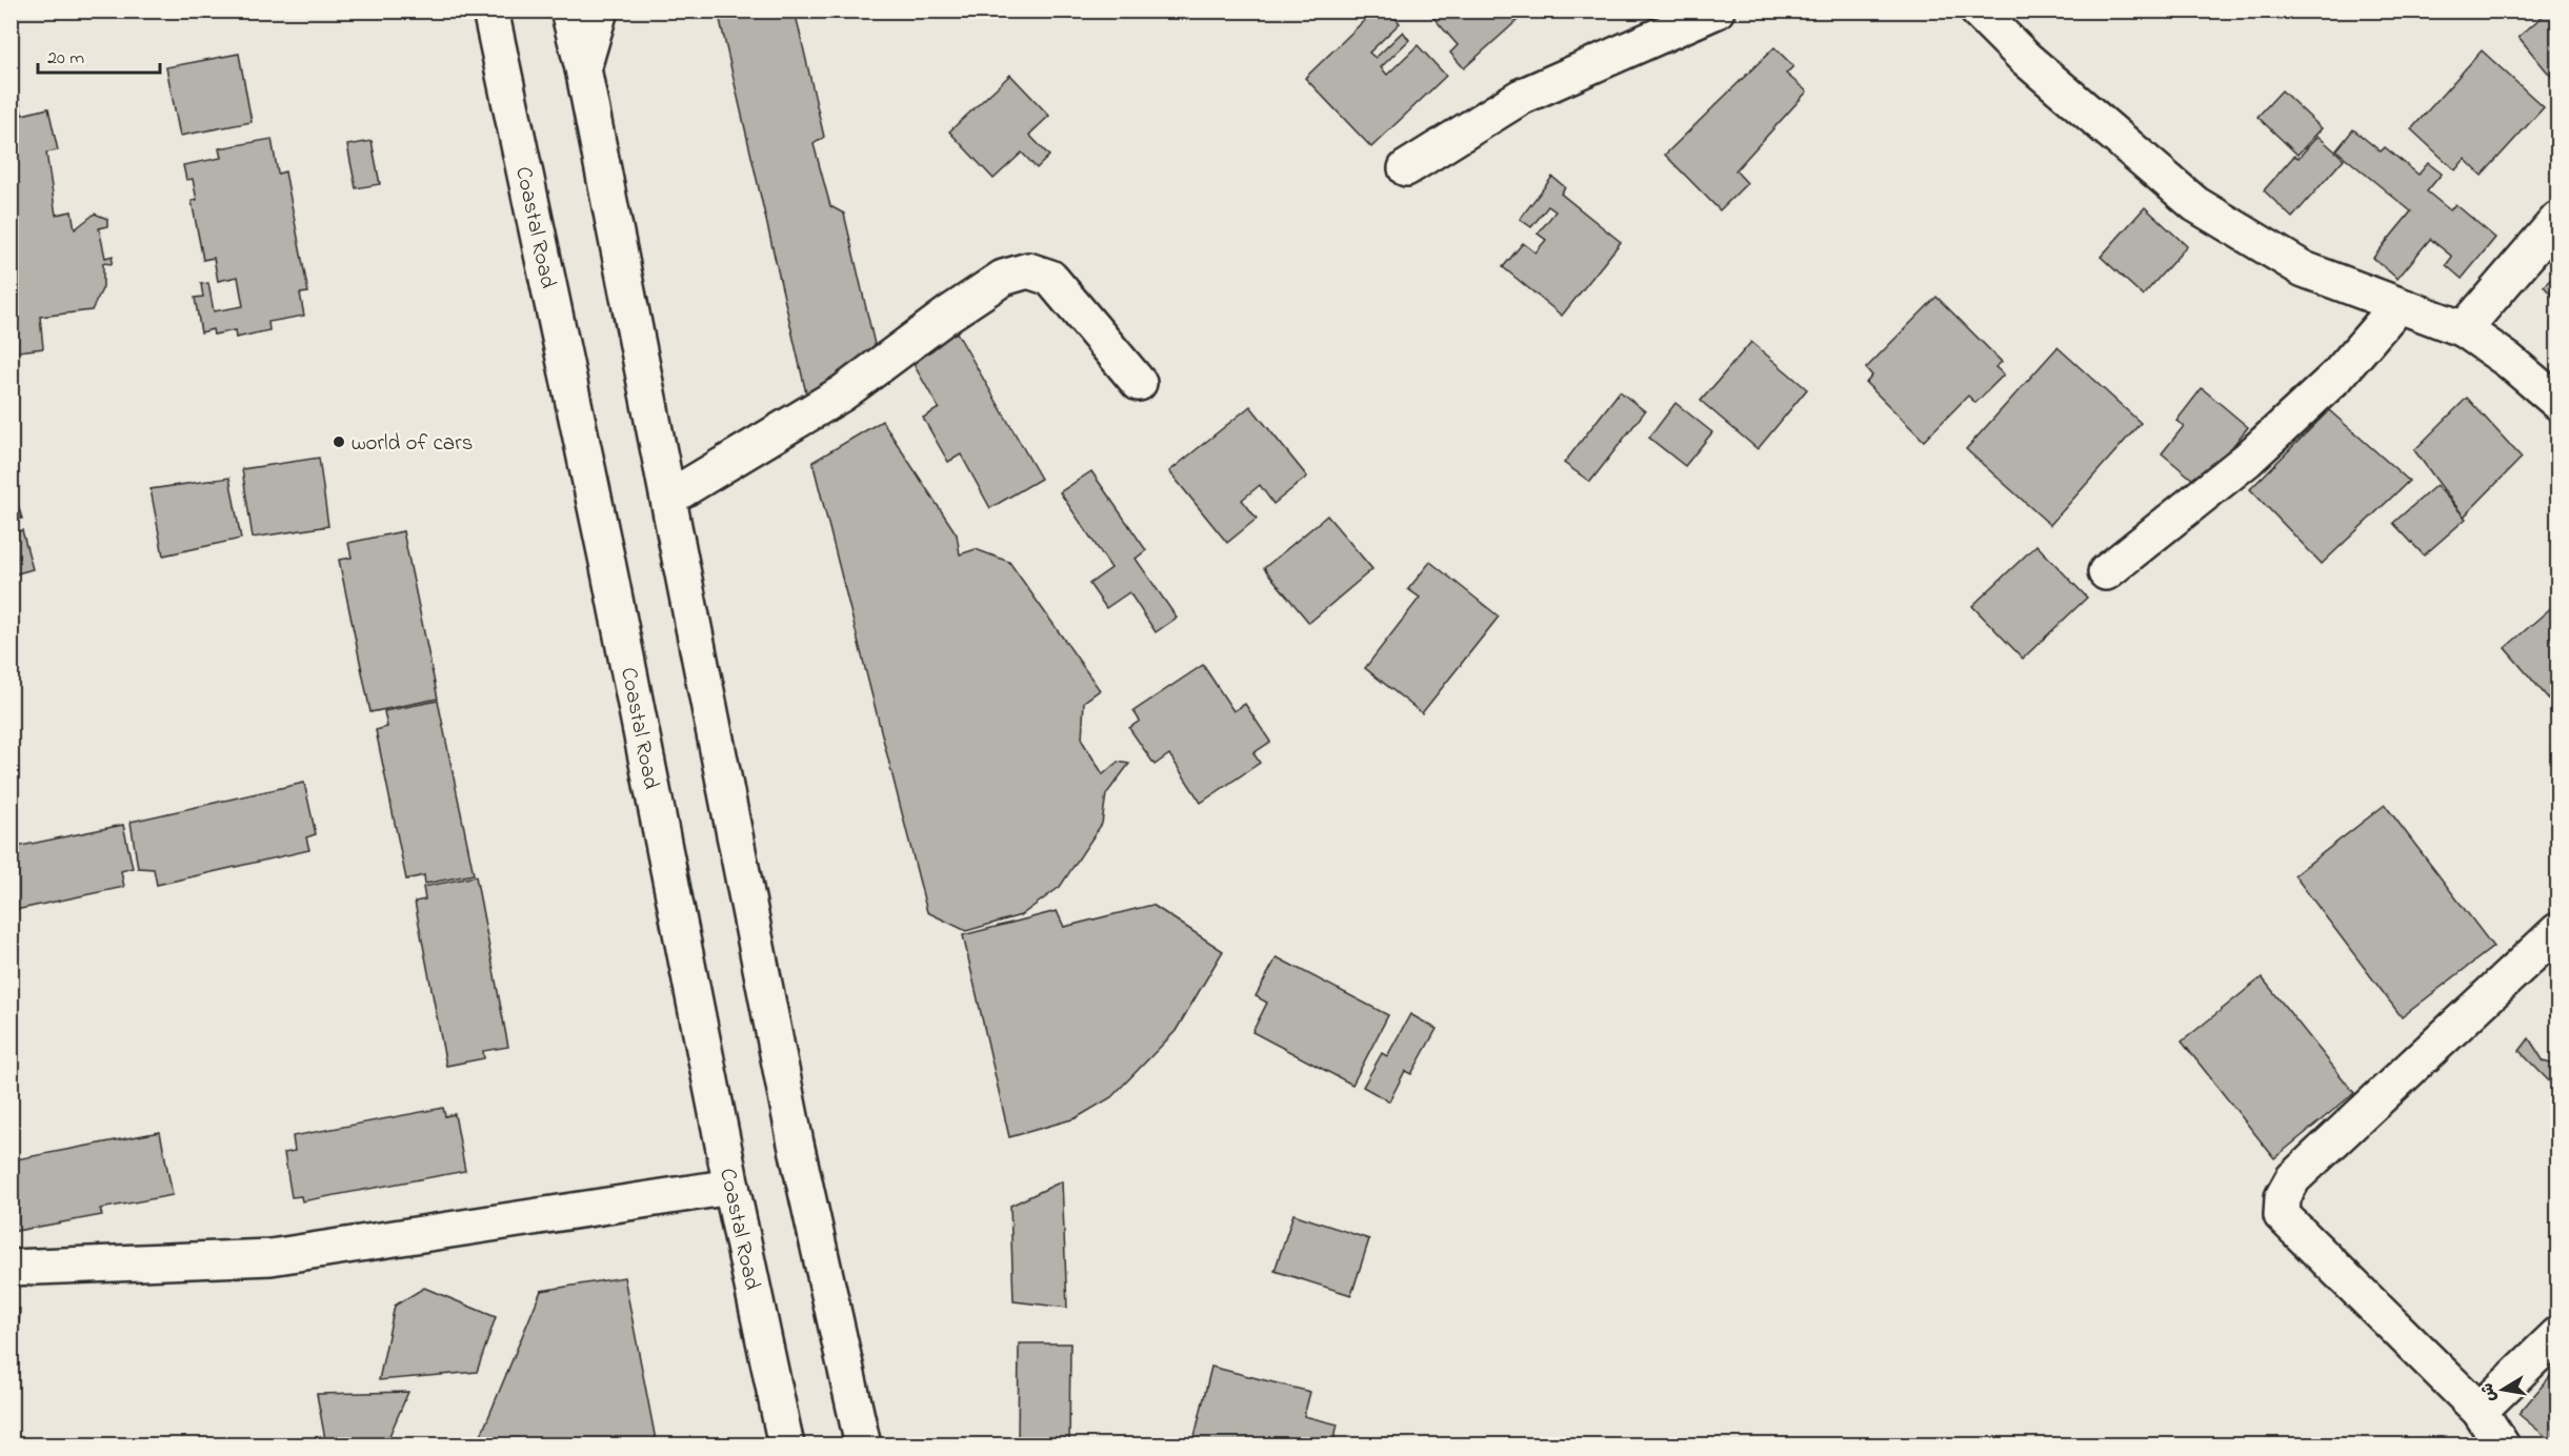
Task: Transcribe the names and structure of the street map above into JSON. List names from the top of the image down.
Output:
{
  "streets": {
    "main road": ["Coastal Road"]
  },
  "places": ["world of cars"],
  "scale_bar": "20 m",
  "north": "left"
}
